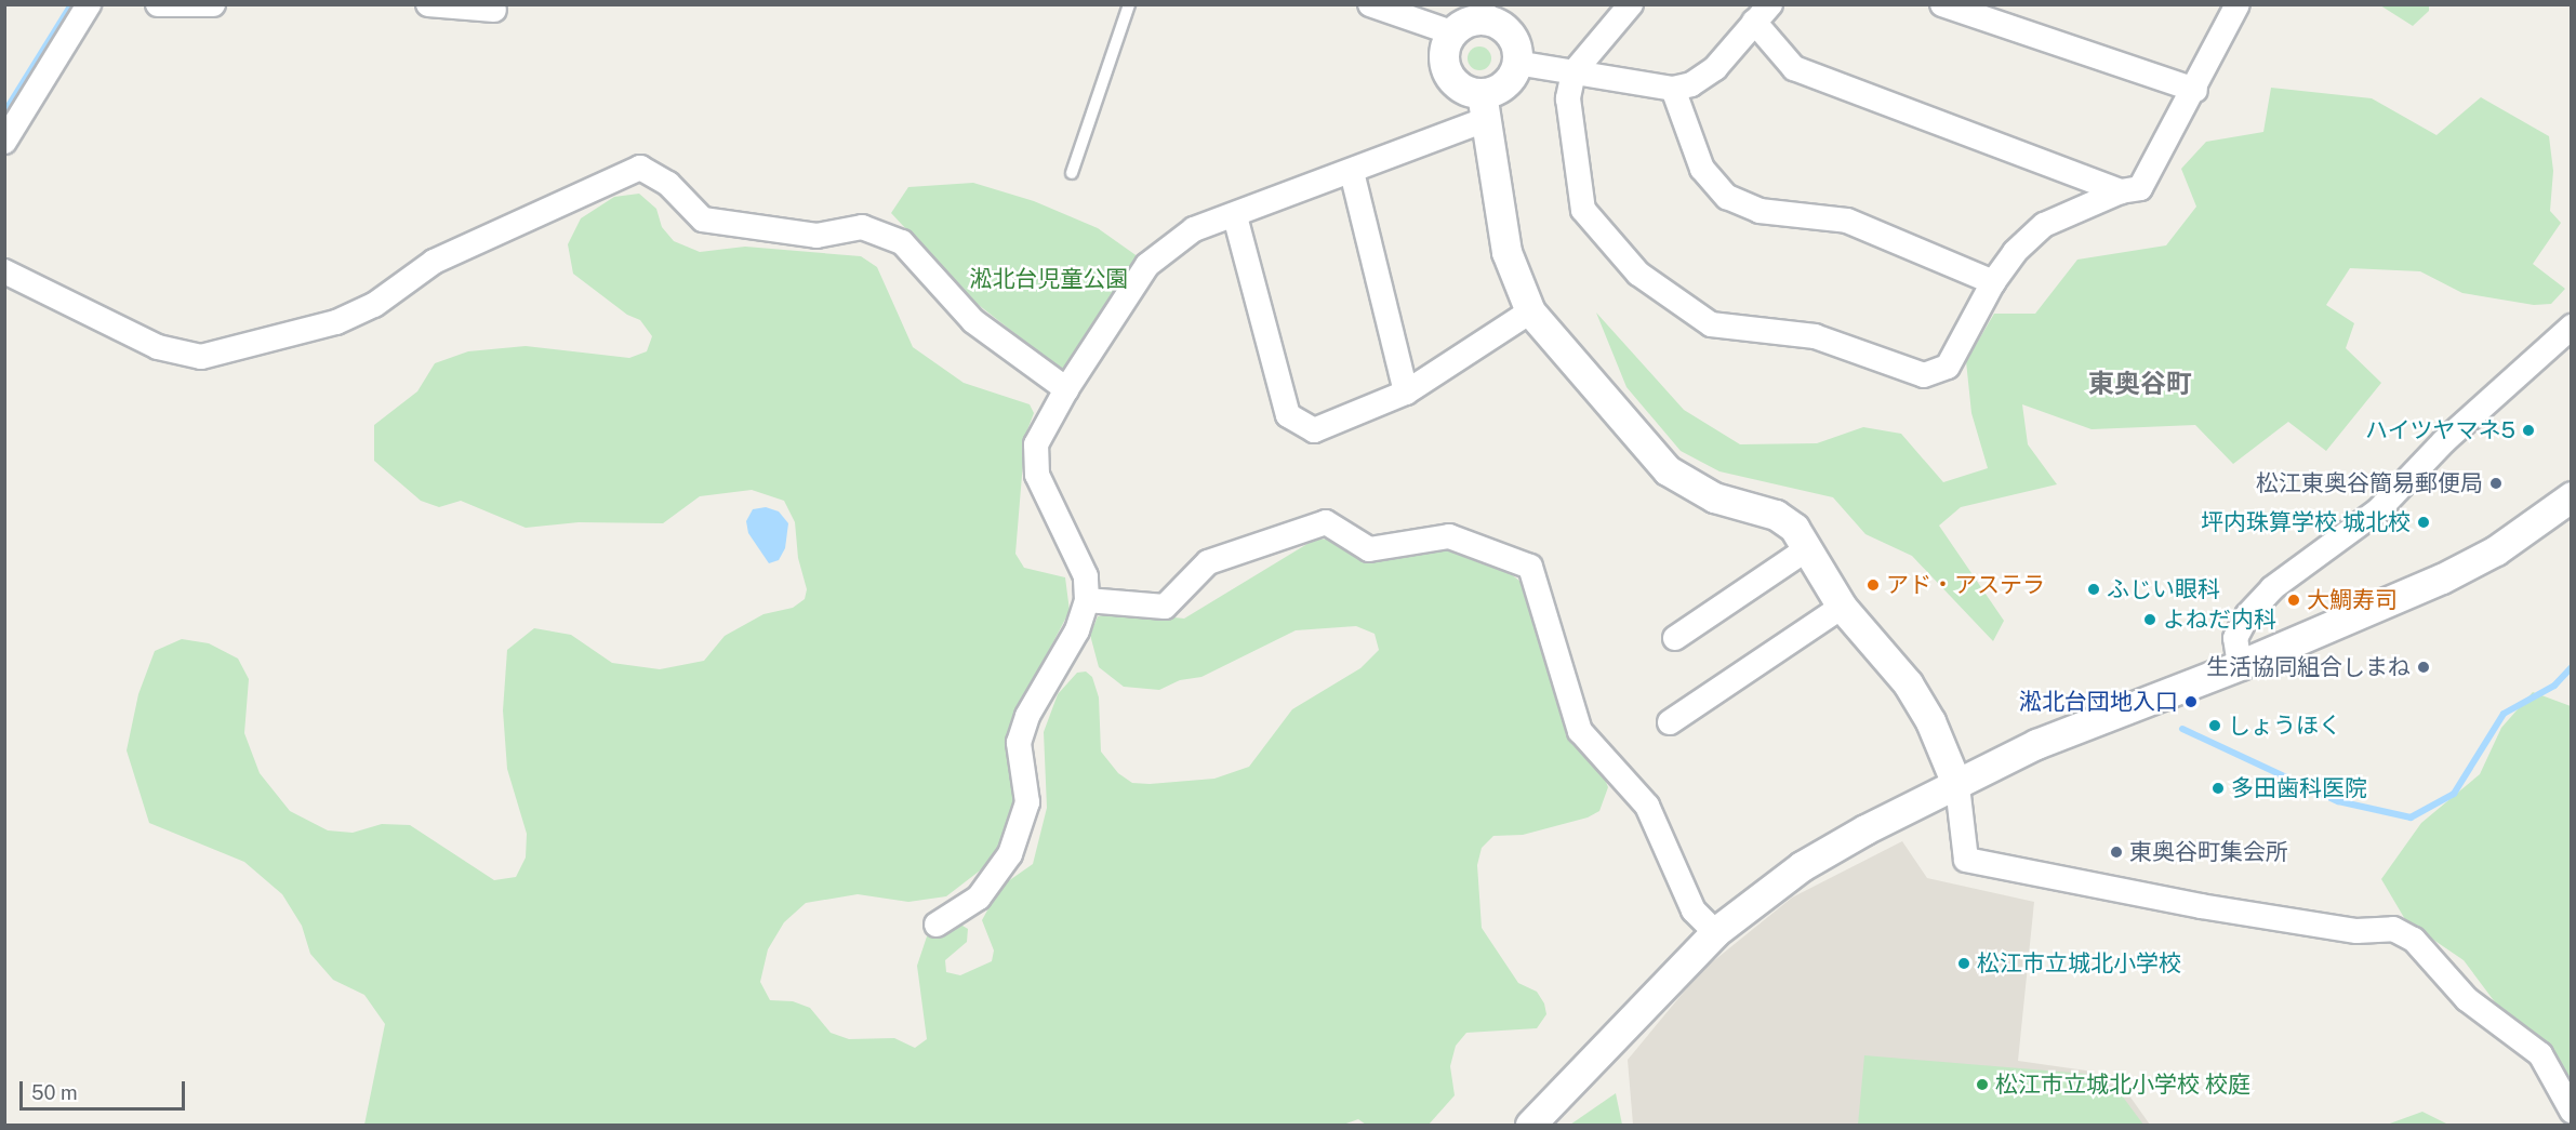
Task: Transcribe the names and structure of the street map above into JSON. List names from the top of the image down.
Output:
{
  "districts": ["東奥谷町"],
  "parks": ["淞北台児童公園"],
  "places": [
    "ハイツヤマネ5",
    "松江東奥谷簡易郵便局",
    "坪内珠算学校 城北校",
    "アド・アステラ",
    "ふじい眼科",
    "大鯛寿司",
    "よねだ内科",
    "生活協同組合しまね",
    "淞北台団地入口",
    "しょうほく",
    "多田歯科医院",
    "東奥谷町集会所",
    "松江市立城北小学校",
    "松江市立城北小学校 校庭"
  ],
  "scale_bar": "50 m"
}
